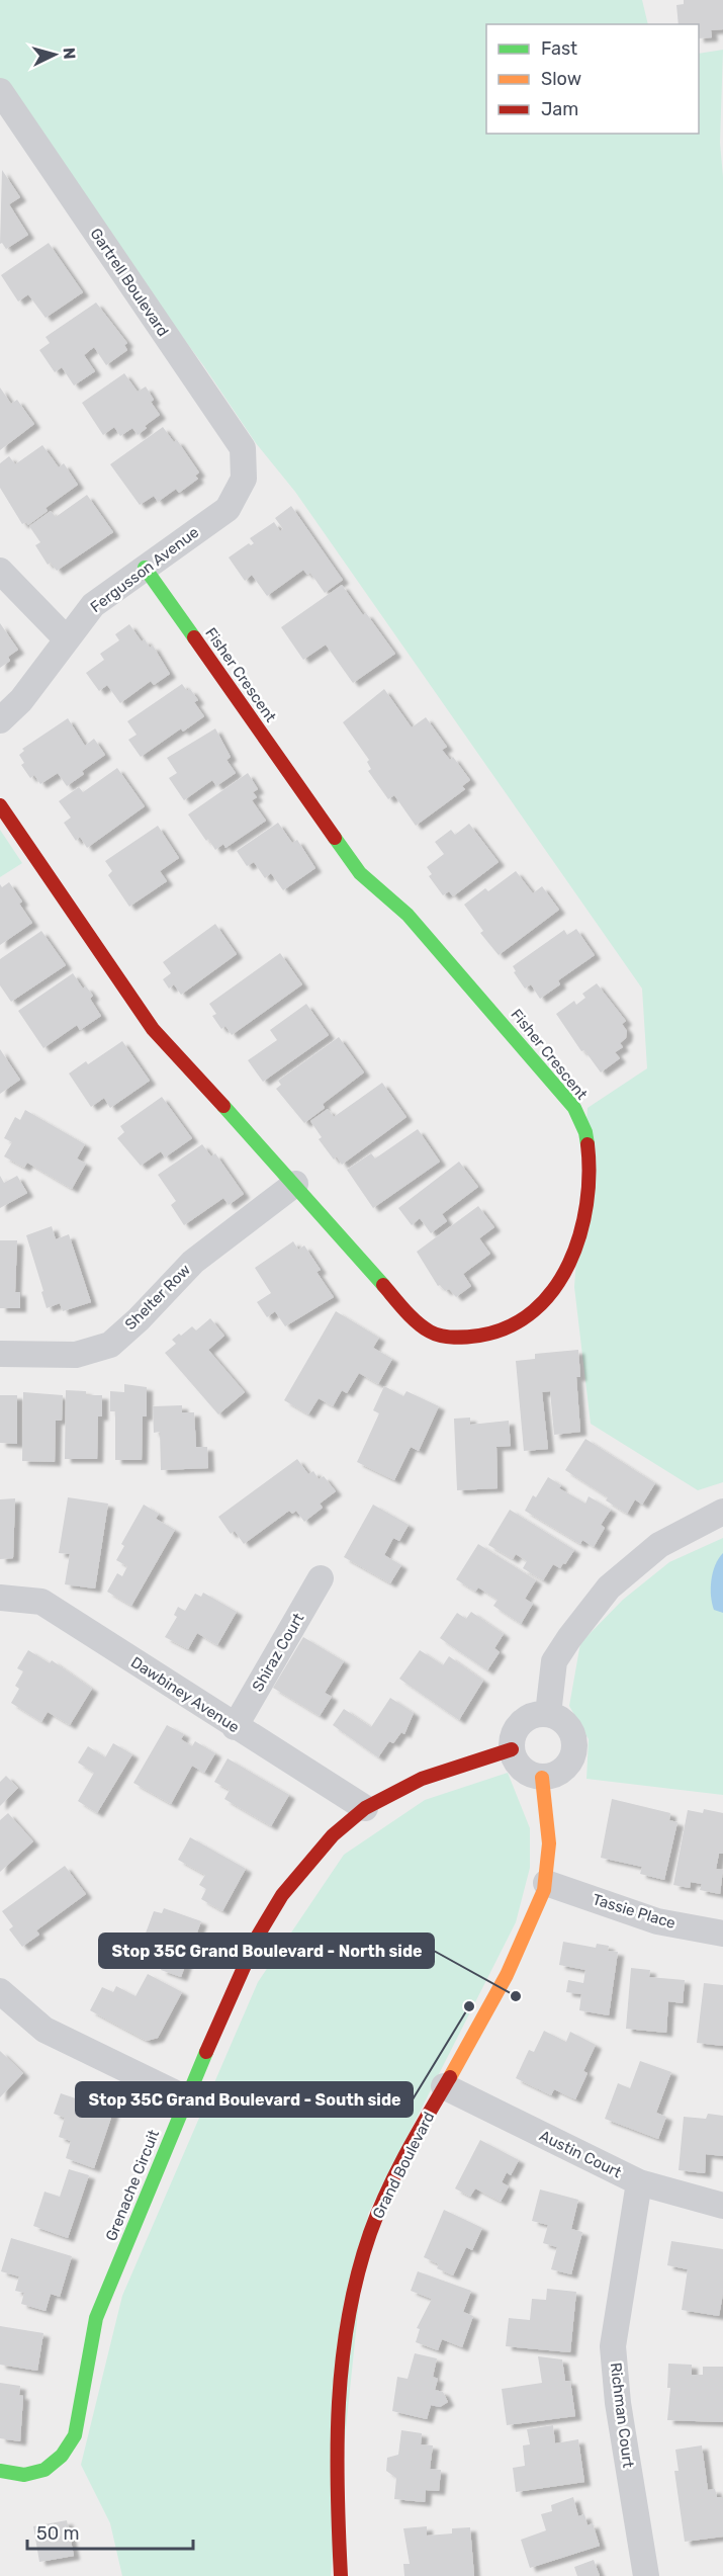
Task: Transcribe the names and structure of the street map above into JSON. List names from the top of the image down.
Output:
{
  "streets": {
    "street": [
      "Gartrell Boulevard",
      "Fergusson Avenue",
      "Fisher Crescent",
      "Shelter Row",
      "Shiraz Court",
      "Dawbiney Avenue",
      "Tassie Place",
      "Austin Court",
      "Grand Boulevard",
      "Grenache Circuit",
      "Richman Court"
    ]
  },
  "crossings": [
    ["Gartrell Boulevard", "Fergusson Avenue"],
    ["Fergusson Avenue", "Fisher Crescent"],
    ["Fisher Crescent", "Shelter Row"],
    ["Shiraz Court", "Dawbiney Avenue"],
    ["Dawbiney Avenue", "Grenache Circuit"],
    ["Tassie Place", "Grand Boulevard"],
    ["Austin Court", "Grand Boulevard"],
    ["Austin Court", "Richman Court"],
    ["Grand Boulevard", "Grenache Circuit"]
  ],
  "places": ["Stop 35C Grand Boulevard - North side", "Stop 35C Grand Boulevard - South side"],
  "legend": ["Fast", "Slow", "Jam"],
  "scale_bar": "50 m",
  "north": "right"
}
